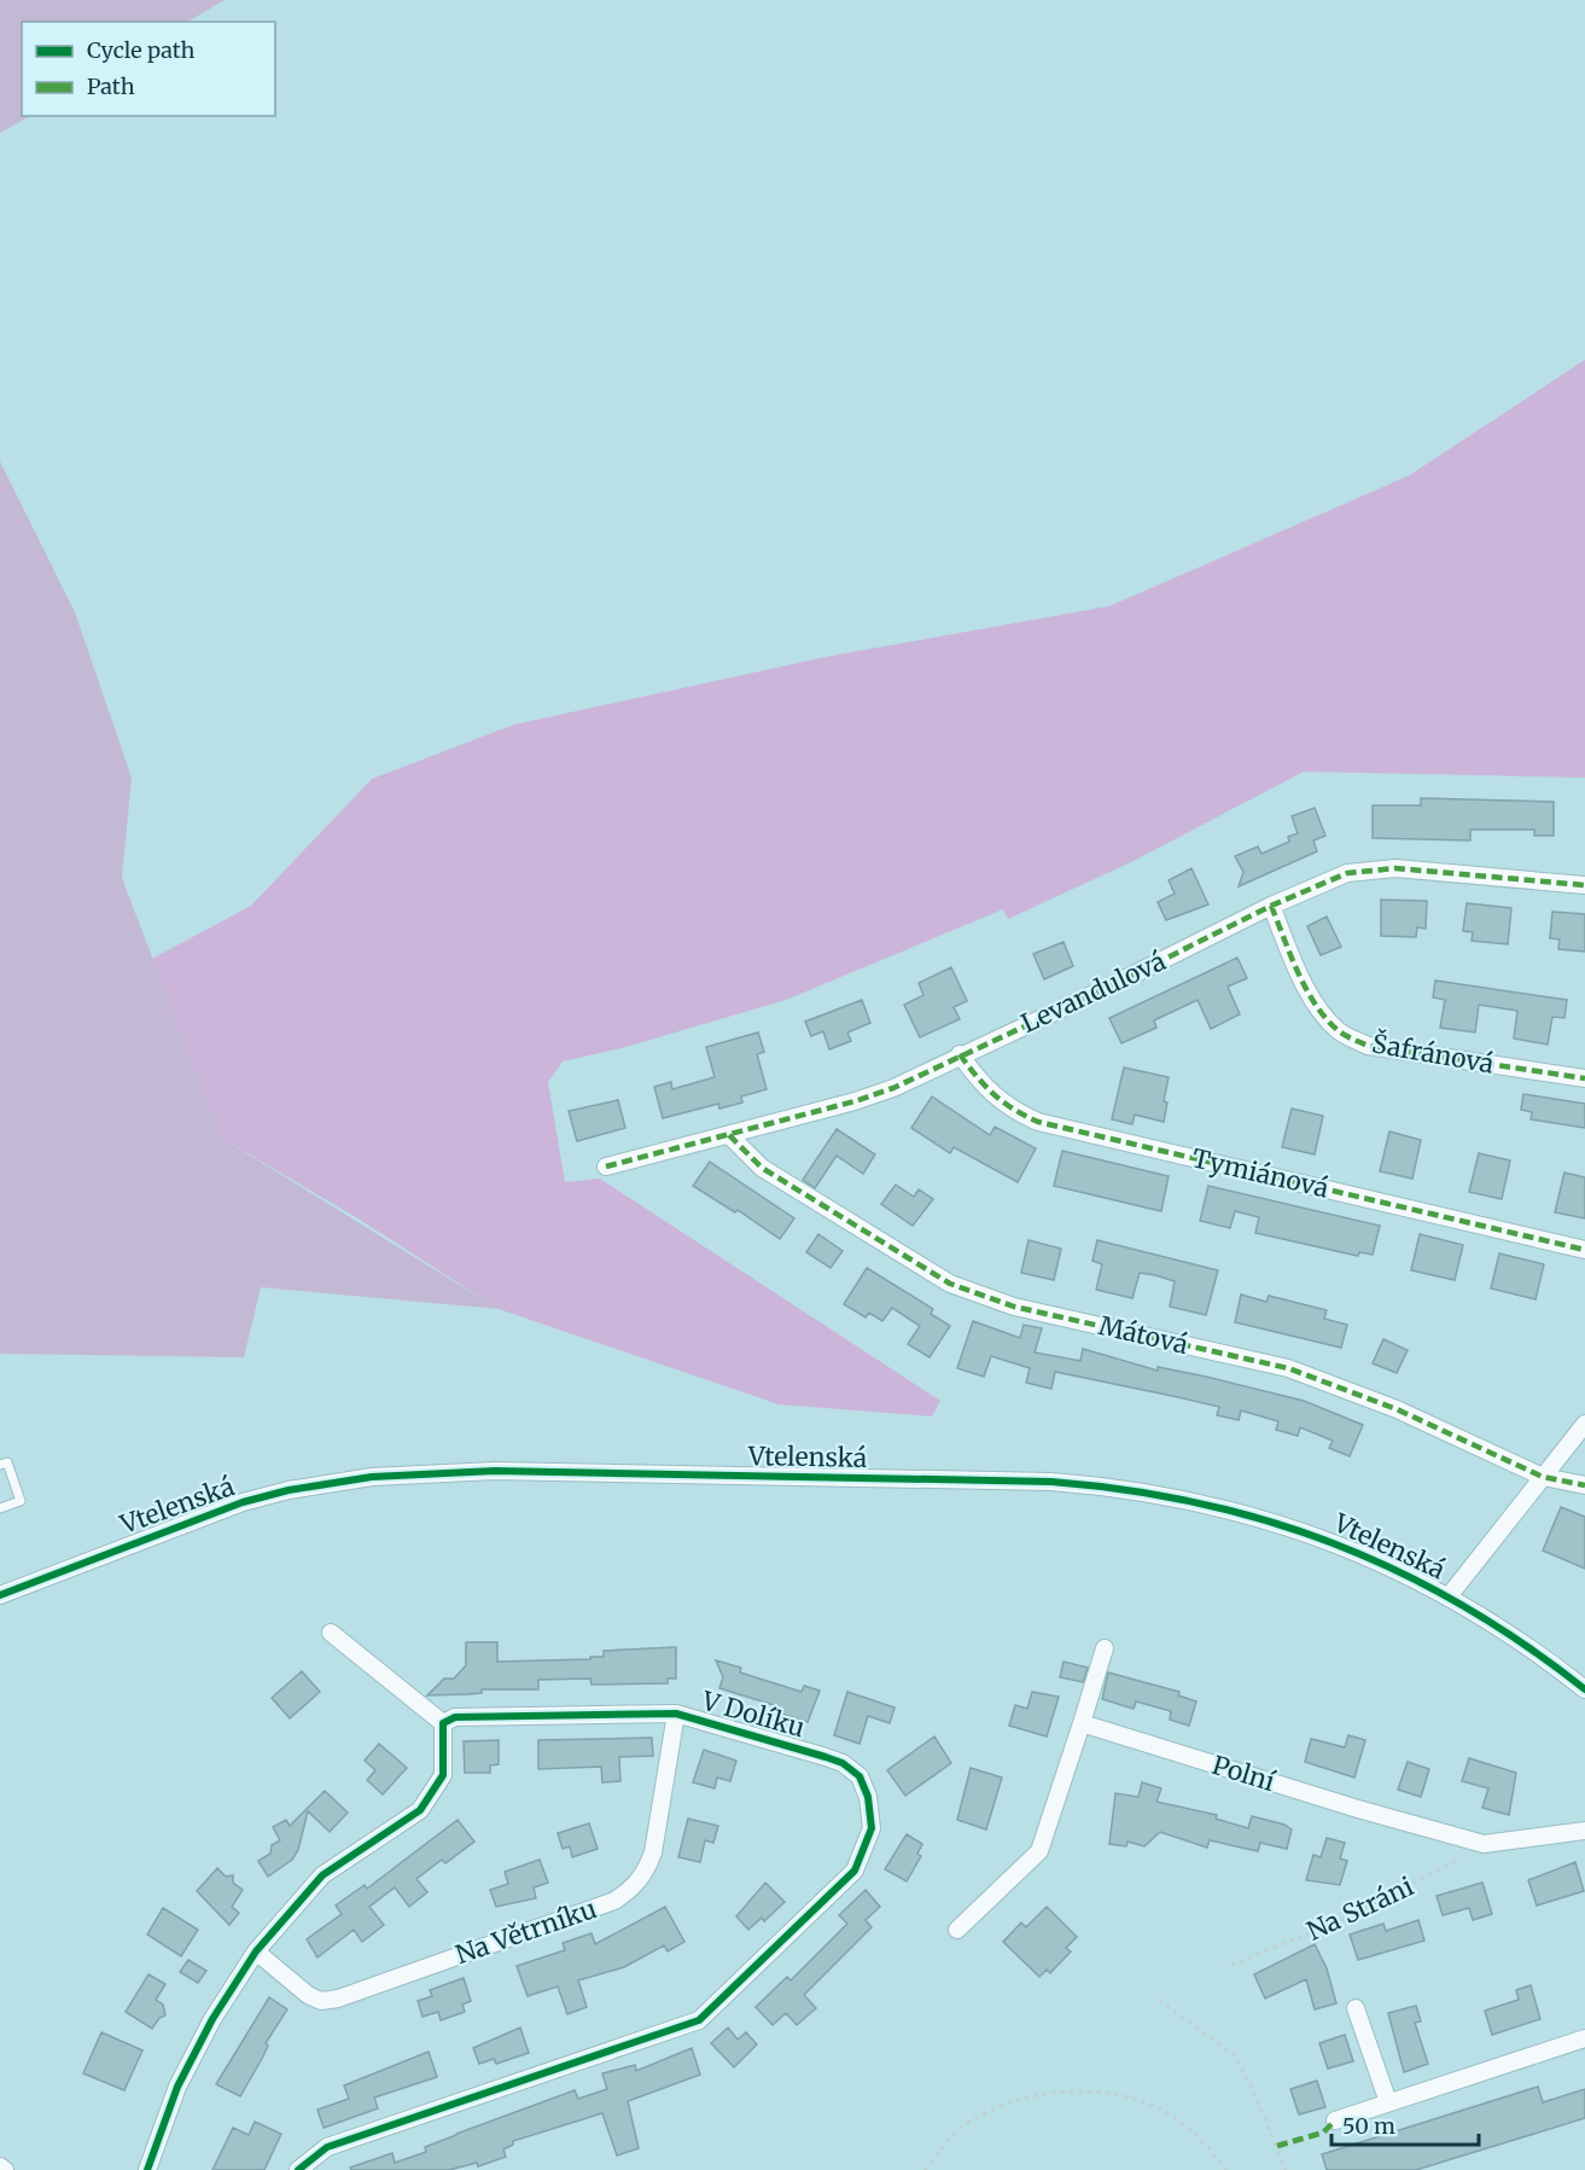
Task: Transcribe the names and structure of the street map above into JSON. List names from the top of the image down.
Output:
{
  "streets": {
    "street": [
      "Levandulová",
      "Šafránová",
      "Tymiánová",
      "Mátová",
      "Vtelenská",
      "V Dolíku",
      "Polní",
      "Na Větrníku"
    ],
    "path": ["Na Stráni"]
  },
  "crossings": [
    ["Levandulová", "Šafránová"],
    ["Levandulová", "Tymiánová"],
    ["Levandulová", "Mátová"],
    ["V Dolíku", "Na Větrníku"],
    ["Polní", "Na Stráni"]
  ],
  "legend": ["Cycle path", "Path"],
  "scale_bar": "50 m"
}
